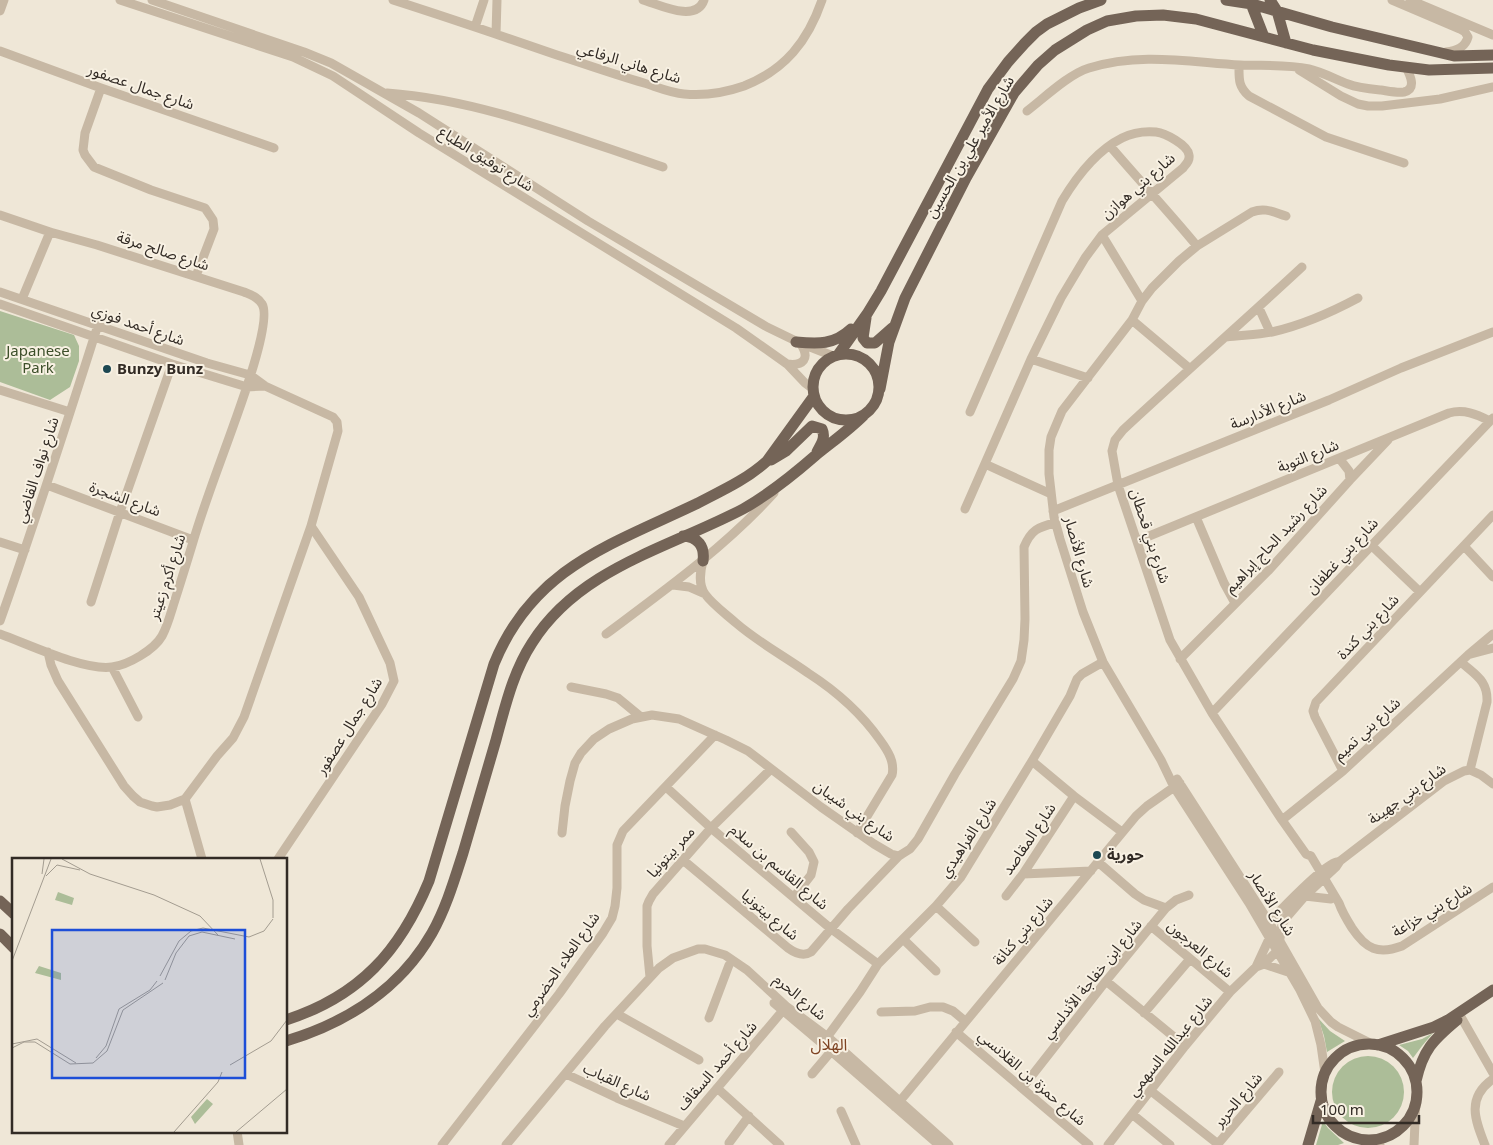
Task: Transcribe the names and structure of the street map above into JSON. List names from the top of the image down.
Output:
{
  "streets": {
    "main road": ["شارع الأمير علي بن الحسين"],
    "street": [
      "شارع هاني الرفاعي",
      "شارع جمال عصفور",
      "شارع توفيق الطباع",
      "شارع بني هوازن",
      "شارع صالح مرقة",
      "شارع أحمد فوزي",
      "شارع الأدارسة",
      "شارع التوبة",
      "شارع نواف القاضي",
      "شارع الشجرة",
      "شارع بني قحطان",
      "شارع رشيد الحاج إبراهيم",
      "شارع الأنصار",
      "شارع بني غطفان",
      "شارع أكرم زعيتر",
      "شارع بني كندة",
      "شارع بني تميم",
      "شارع بني جهينة",
      "شارع بني شيبان",
      "شارع الفراهيدي",
      "شارع المقاصد",
      "ممر بيتونيا",
      "شارع القاسم بن سلام",
      "شارع بني خزاعة",
      "شارع بيتونيا",
      "شارع بني كنانة",
      "شارع العرجون",
      "شارع العلاء الحضرمي",
      "شارع ابن خفاجة الأندلسي",
      "شارع الحرم",
      "شارع عبدالله السهمي",
      "شارع أحمد السقاف",
      "شارع حمزة بن القلانسي",
      "شارع القباب",
      "شارع الحرير"
    ]
  },
  "crossings": [
    ["شارع جمال عصفور", "شارع أحمد فوزي"],
    ["شارع الأمير علي بن الحسين", "شارع توفيق الطباع"],
    ["شارع صالح مرقة", "شارع أحمد فوزي"],
    ["شارع صالح مرقة", "شارع أكرم زعيتر"],
    ["شارع أحمد فوزي", "شارع نواف القاضي"],
    ["شارع أحمد فوزي", "شارع أكرم زعيتر"],
    ["شارع الأدارسة", "شارع بني قحطان"],
    ["شارع الأدارسة", "شارع الأنصار"],
    ["شارع التوبة", "شارع بني قحطان"],
    ["شارع التوبة", "شارع رشيد الحاج إبراهيم"],
    ["شارع التوبة", "شارع بني غطفان"],
    ["شارع نواف القاضي", "شارع الشجرة"],
    ["شارع الشجرة", "شارع أكرم زعيتر"],
    ["شارع بني قحطان", "شارع رشيد الحاج إبراهيم"],
    ["شارع بني قحطان", "شارع بني غطفان"],
    ["شارع بني قحطان", "شارع بني تميم"],
    ["شارع بني قحطان", "شارع بني جهينة"],
    ["شارع بني قحطان", "شارع بني خزاعة"],
    ["شارع الأنصار", "شارع بني جهينة"],
    ["شارع الأنصار", "شارع بني شيبان"],
    ["شارع الأنصار", "شارع الفراهيدي"],
    ["شارع الأنصار", "شارع بني كنانة"],
    ["شارع الأنصار", "شارع عبدالله السهمي"],
    ["شارع بني كندة", "شارع بني تميم"],
    ["شارع بني جهينة", "شارع بني خزاعة"],
    ["شارع بني جهينة", "شارع عبدالله السهمي"],
    ["شارع بني شيبان", "ممر بيتونيا"],
    ["شارع بني شيبان", "شارع بيتونيا"],
    ["شارع بني شيبان", "شارع العلاء الحضرمي"],
    ["شارع الفراهيدي", "شارع القاسم بن سلام"],
    ["شارع الفراهيدي", "شارع الحرم"],
    ["ممر بيتونيا", "شارع القاسم بن سلام"],
    ["ممر بيتونيا", "شارع بيتونيا"],
    ["ممر بيتونيا", "شارع الحرم"],
    ["شارع القاسم بن سلام", "شارع بيتونيا"],
    ["شارع القاسم بن سلام", "شارع العلاء الحضرمي"],
    ["شارع بني كنانة", "شارع الحرم"],
    ["شارع بني كنانة", "شارع حمزة بن القلانسي"],
    ["شارع العرجون", "شارع ابن خفاجة الأندلسي"],
    ["شارع العرجون", "شارع عبدالله السهمي"],
    ["شارع ابن خفاجة الأندلسي", "شارع حمزة بن القلانسي"],
    ["شارع الحرم", "شارع أحمد السقاف"],
    ["شارع الحرم", "شارع القباب"],
    ["شارع أحمد السقاف", "شارع القباب"]
  ],
  "districts": ["الهلال"],
  "parks": ["Japanese Park"],
  "places": ["Bunzy Bunz", "حورية"],
  "scale_bar": "100 m"
}
